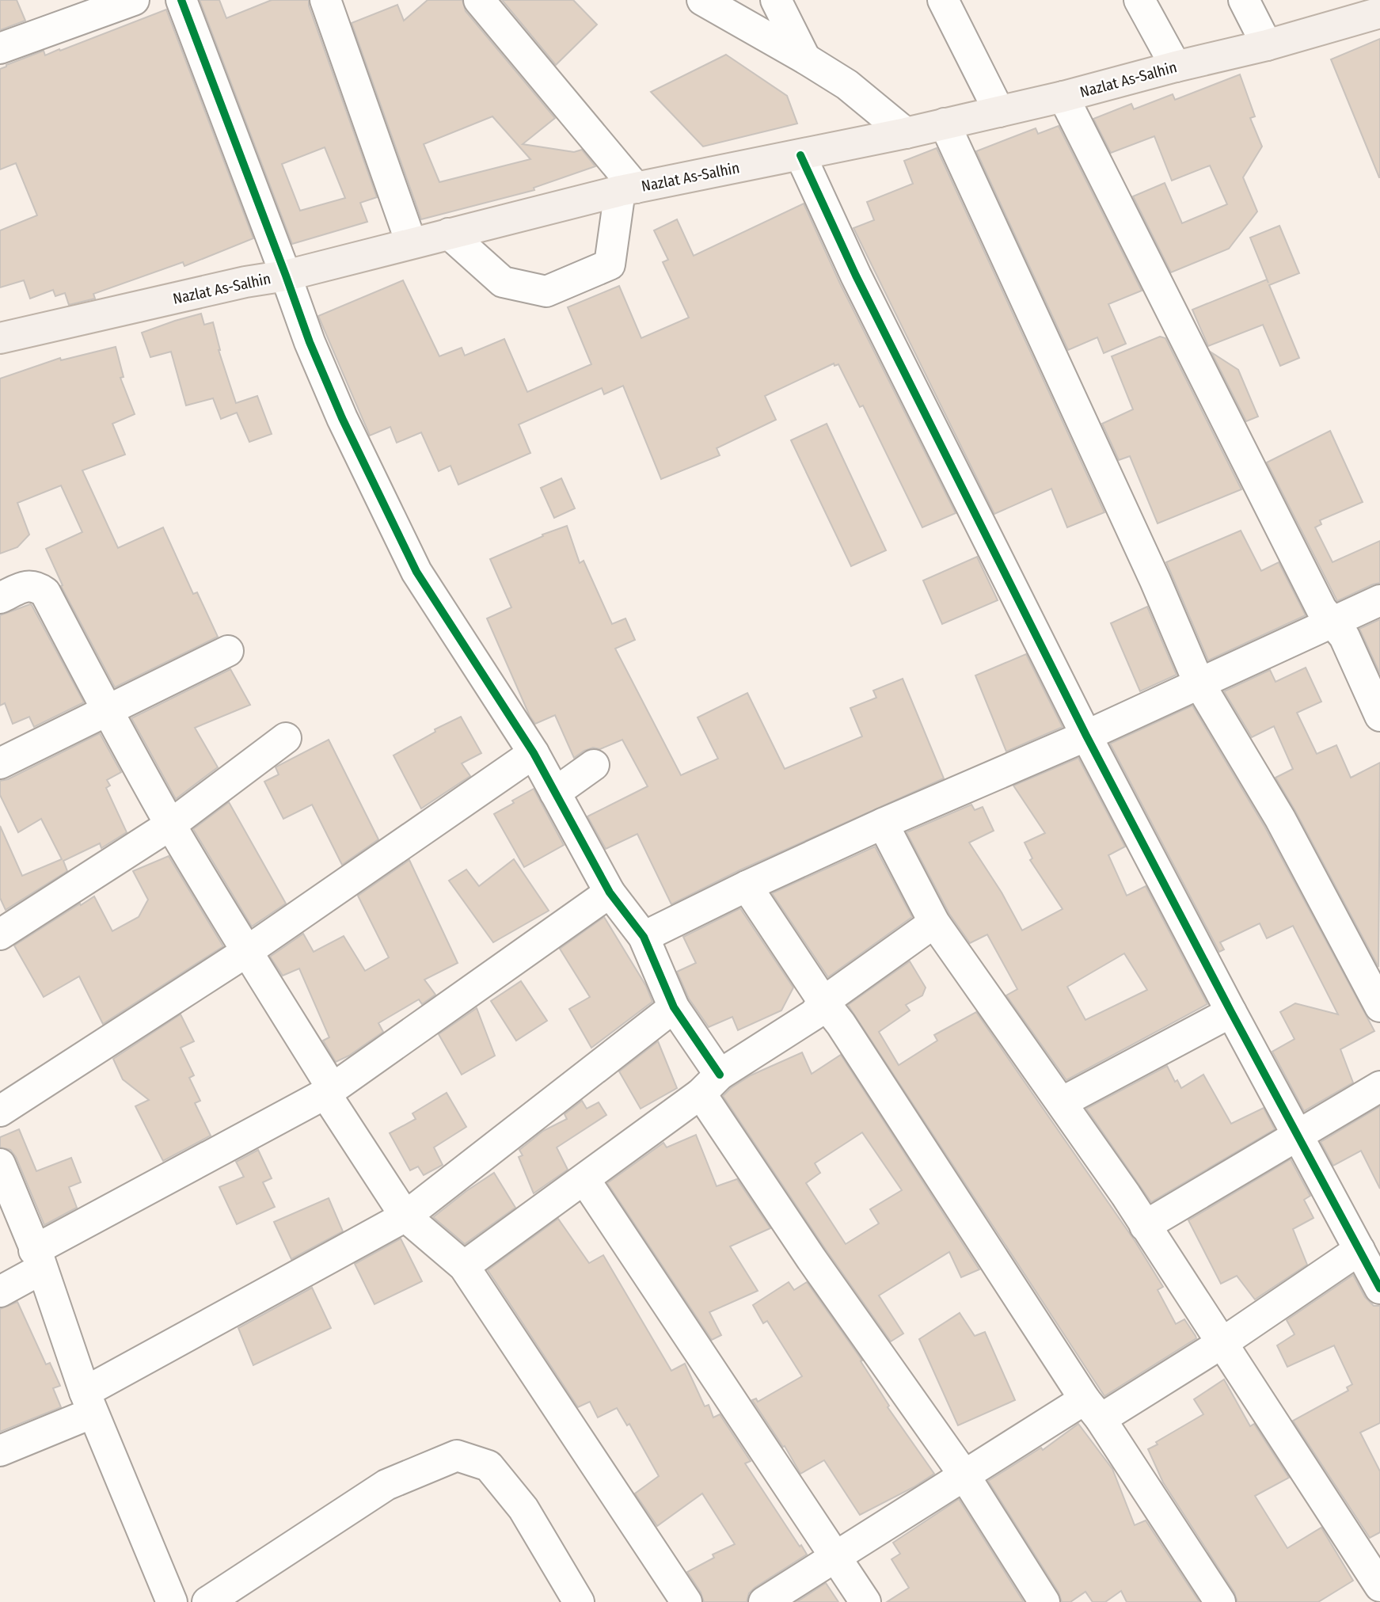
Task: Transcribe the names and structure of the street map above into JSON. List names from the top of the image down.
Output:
{
  "streets": {
    "main road": ["Nazlat As-Salhin"]
  }
}
